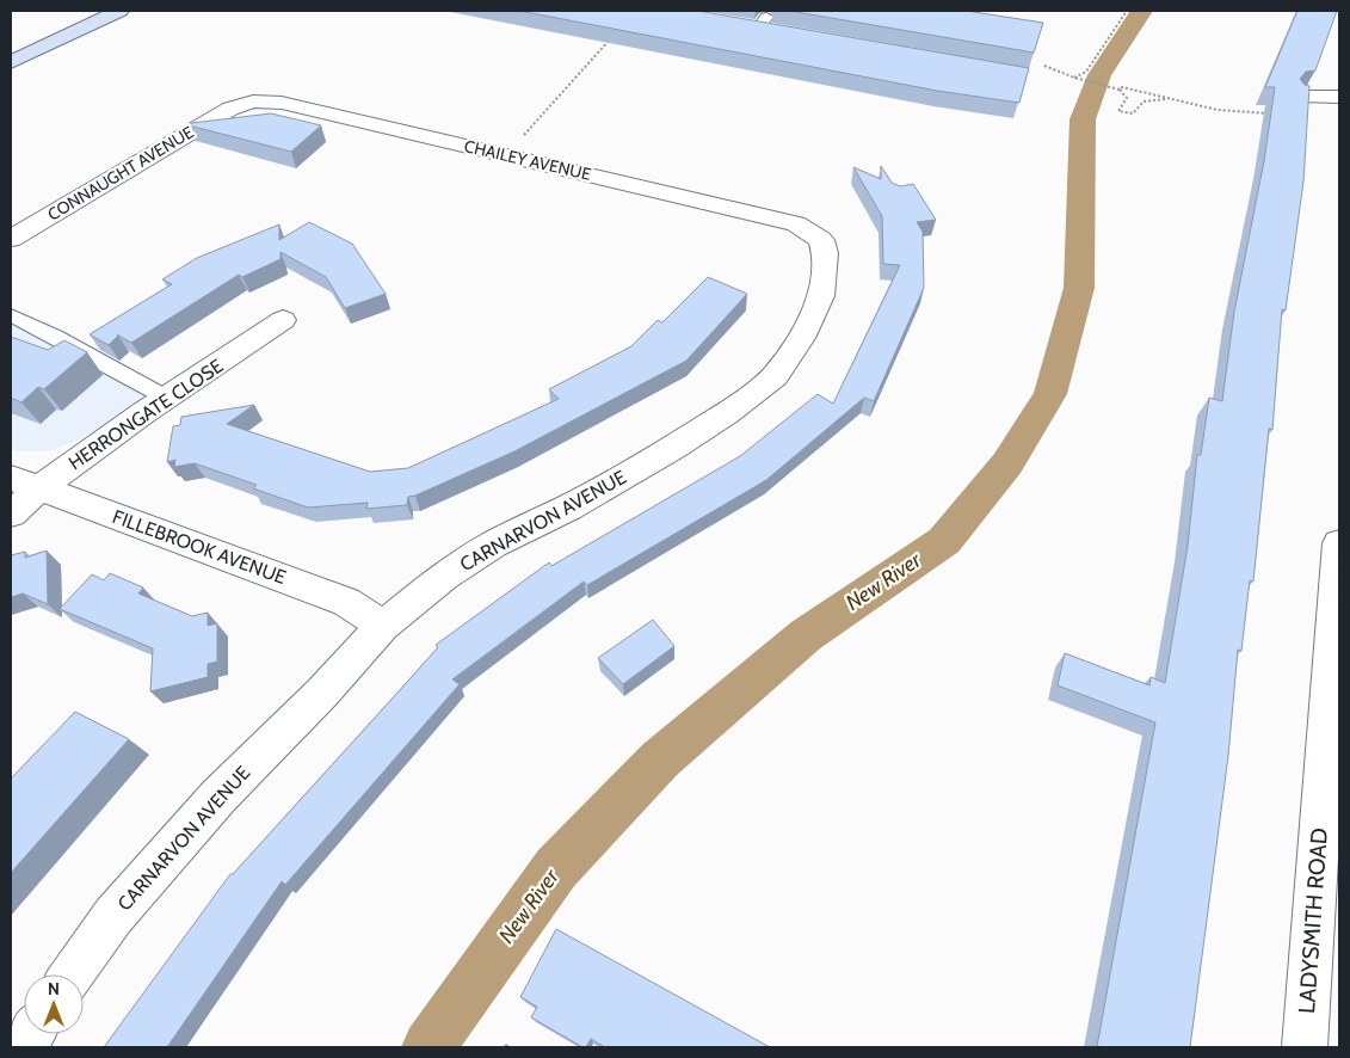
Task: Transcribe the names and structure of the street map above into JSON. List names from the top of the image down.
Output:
{
  "streets": {
    "street": [
      "CHAILEY AVENUE",
      "CONNAUGHT AVENUE",
      "HERRONGATE CLOSE",
      "CARNARVON AVENUE",
      "FILLEBROOK AVENUE",
      "LADYSMITH ROAD"
    ]
  },
  "crossings": [
    ["CHAILEY AVENUE", "CONNAUGHT AVENUE"],
    ["CHAILEY AVENUE", "CARNARVON AVENUE"],
    ["HERRONGATE CLOSE", "FILLEBROOK AVENUE"],
    ["CARNARVON AVENUE", "FILLEBROOK AVENUE"]
  ],
  "water": ["New River"],
  "north": "top"
}
